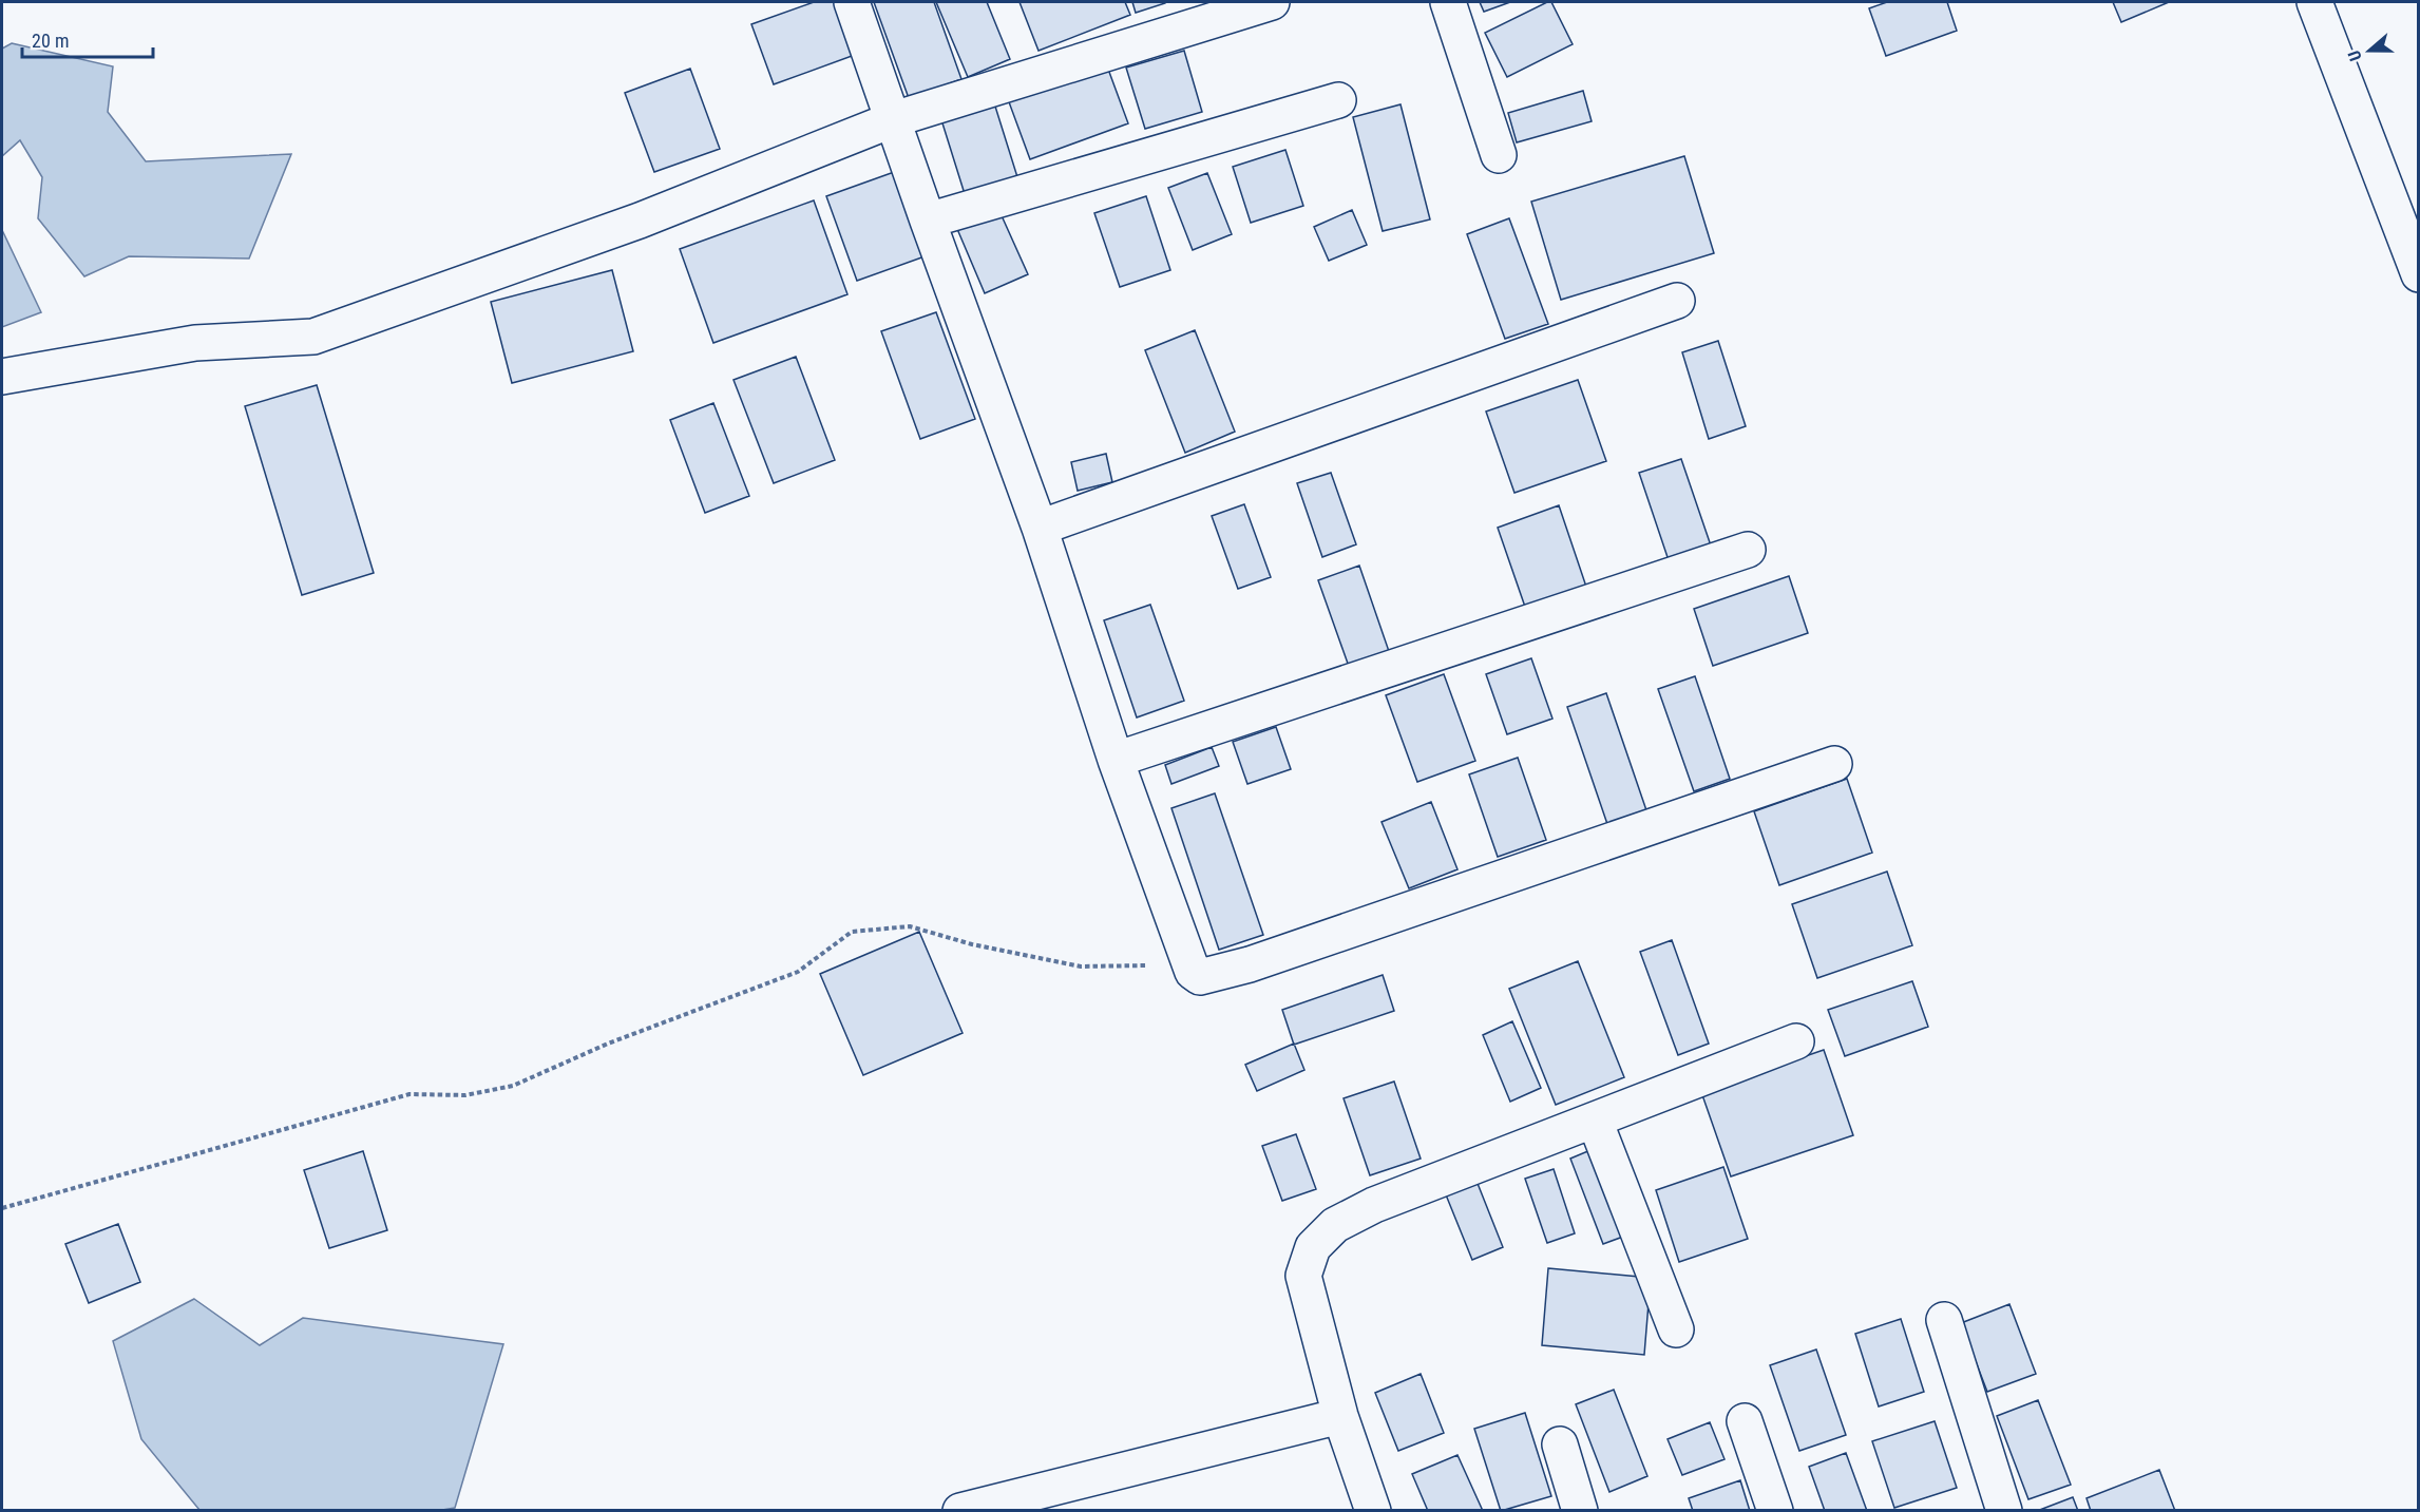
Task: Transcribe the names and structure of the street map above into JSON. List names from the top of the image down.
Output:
{
  "scale_bar": "20 m",
  "north": "left"
}
